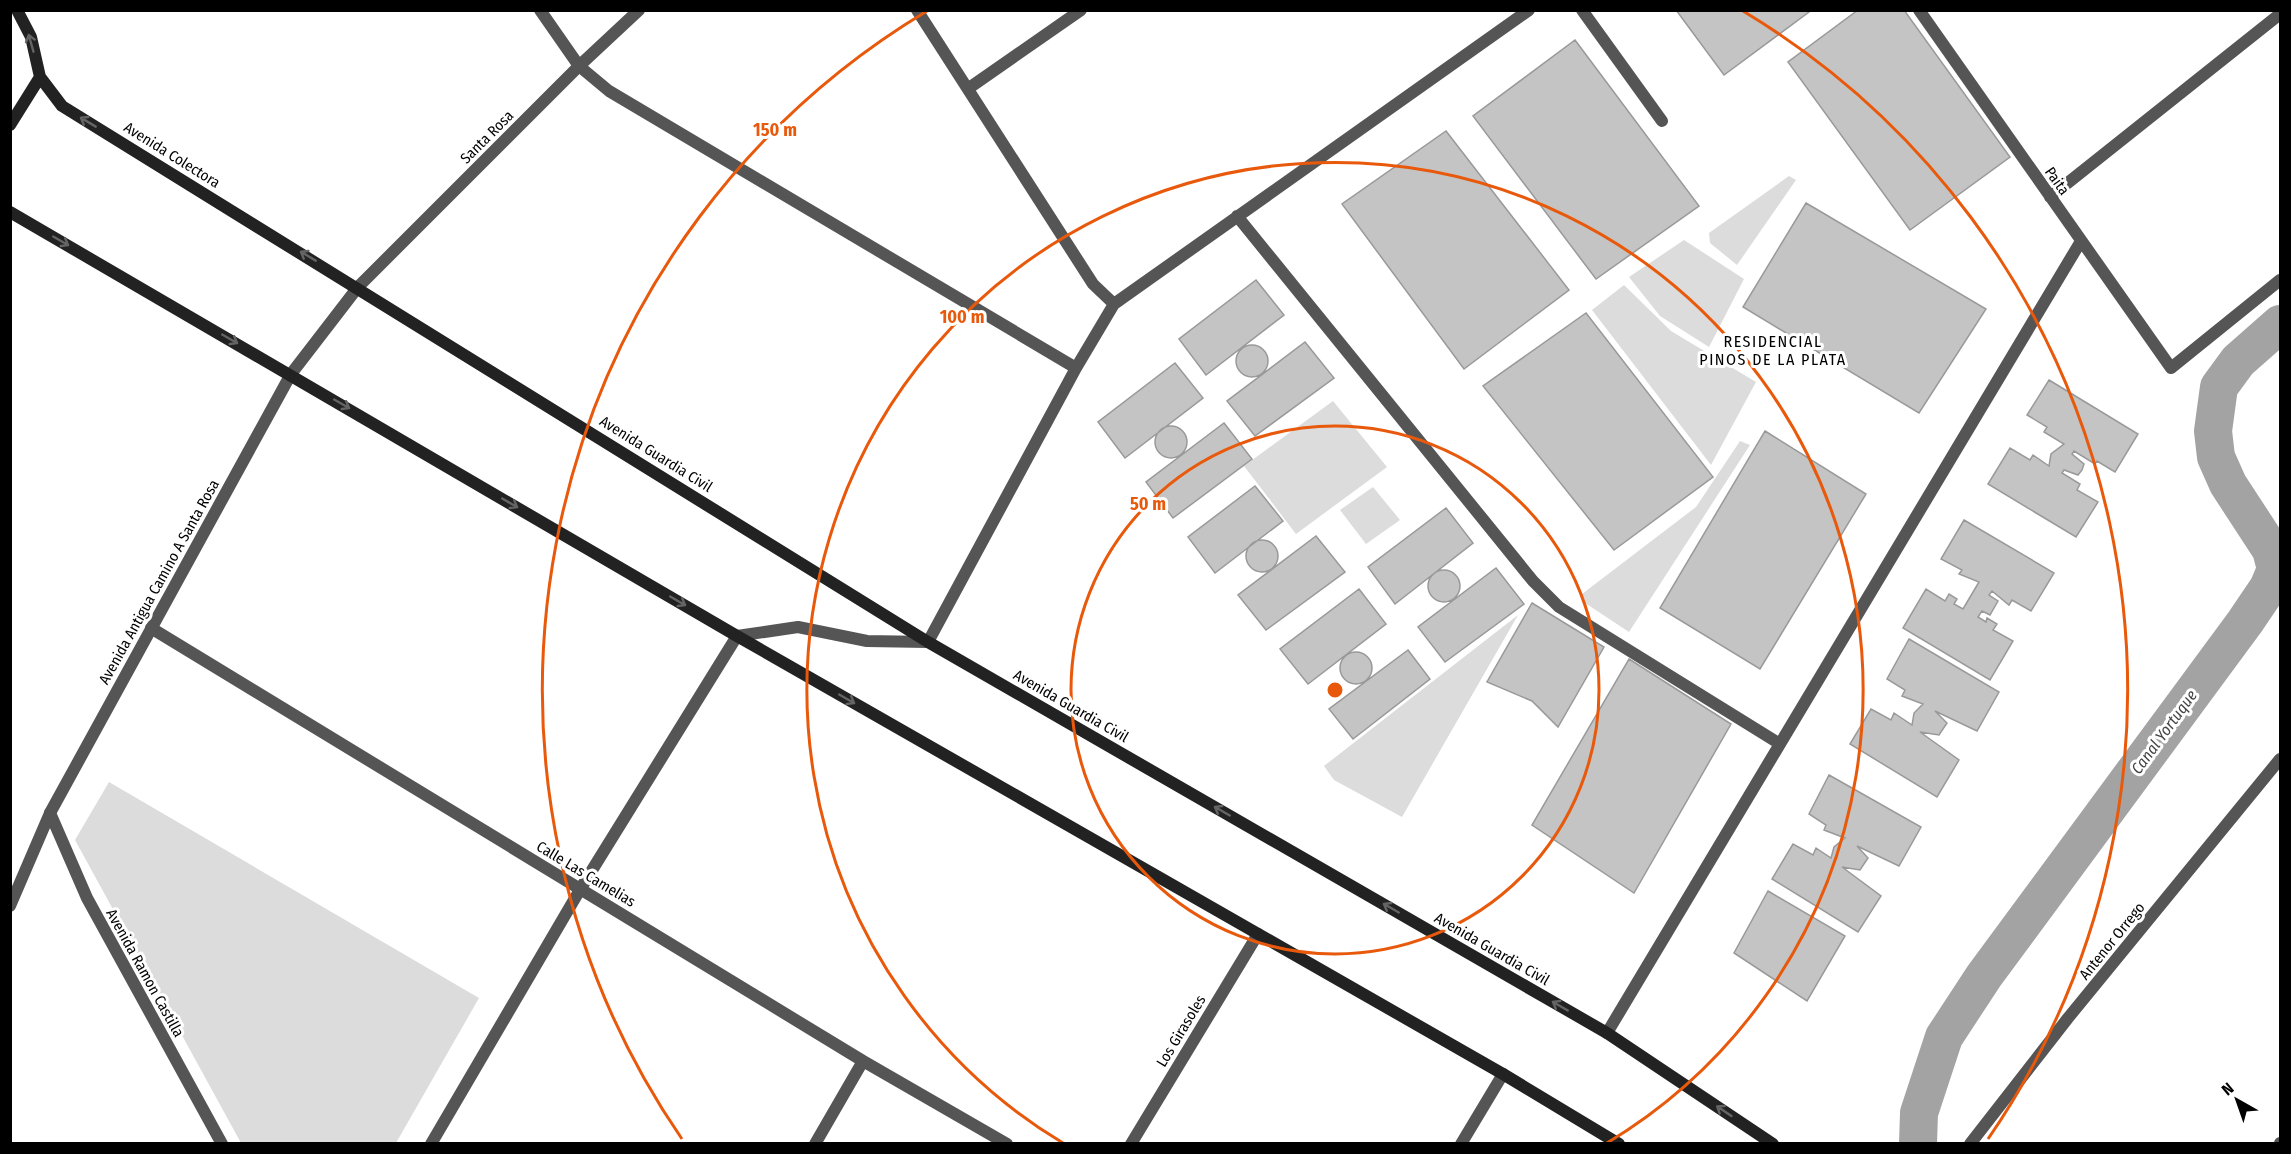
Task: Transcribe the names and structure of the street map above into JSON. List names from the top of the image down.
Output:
{
  "streets": {
    "main road": ["Avenida Colectora", "Avenida Guardia Civil"],
    "street": [
      "Santa Rosa",
      "Paita",
      "Avenida Antigua Camino A Santa Rosa",
      "Calle Las Camelias",
      "Antenor Orrego",
      "Avenida Ramon Castilla",
      "Los Girasoles"
    ]
  },
  "crossings": [
    ["Santa Rosa", "Avenida Colectora"],
    ["Santa Rosa", "Avenida Guardia Civil"],
    ["Santa Rosa", "Avenida Antigua Camino A Santa Rosa"],
    ["Avenida Colectora", "Avenida Guardia Civil"],
    ["Avenida Colectora", "Avenida Antigua Camino A Santa Rosa"],
    ["Avenida Guardia Civil", "Avenida Antigua Camino A Santa Rosa"],
    ["Avenida Antigua Camino A Santa Rosa", "Calle Las Camelias"],
    ["Avenida Antigua Camino A Santa Rosa", "Avenida Ramon Castilla"]
  ],
  "one_way": ["Avenida Colectora"],
  "districts": ["RESIDENCIAL PINOS DE LA PLATA"],
  "water": ["Canal Yortuque"],
  "north": "top left",
  "rings": ["150 m", "100 m", "50 m"]
}
